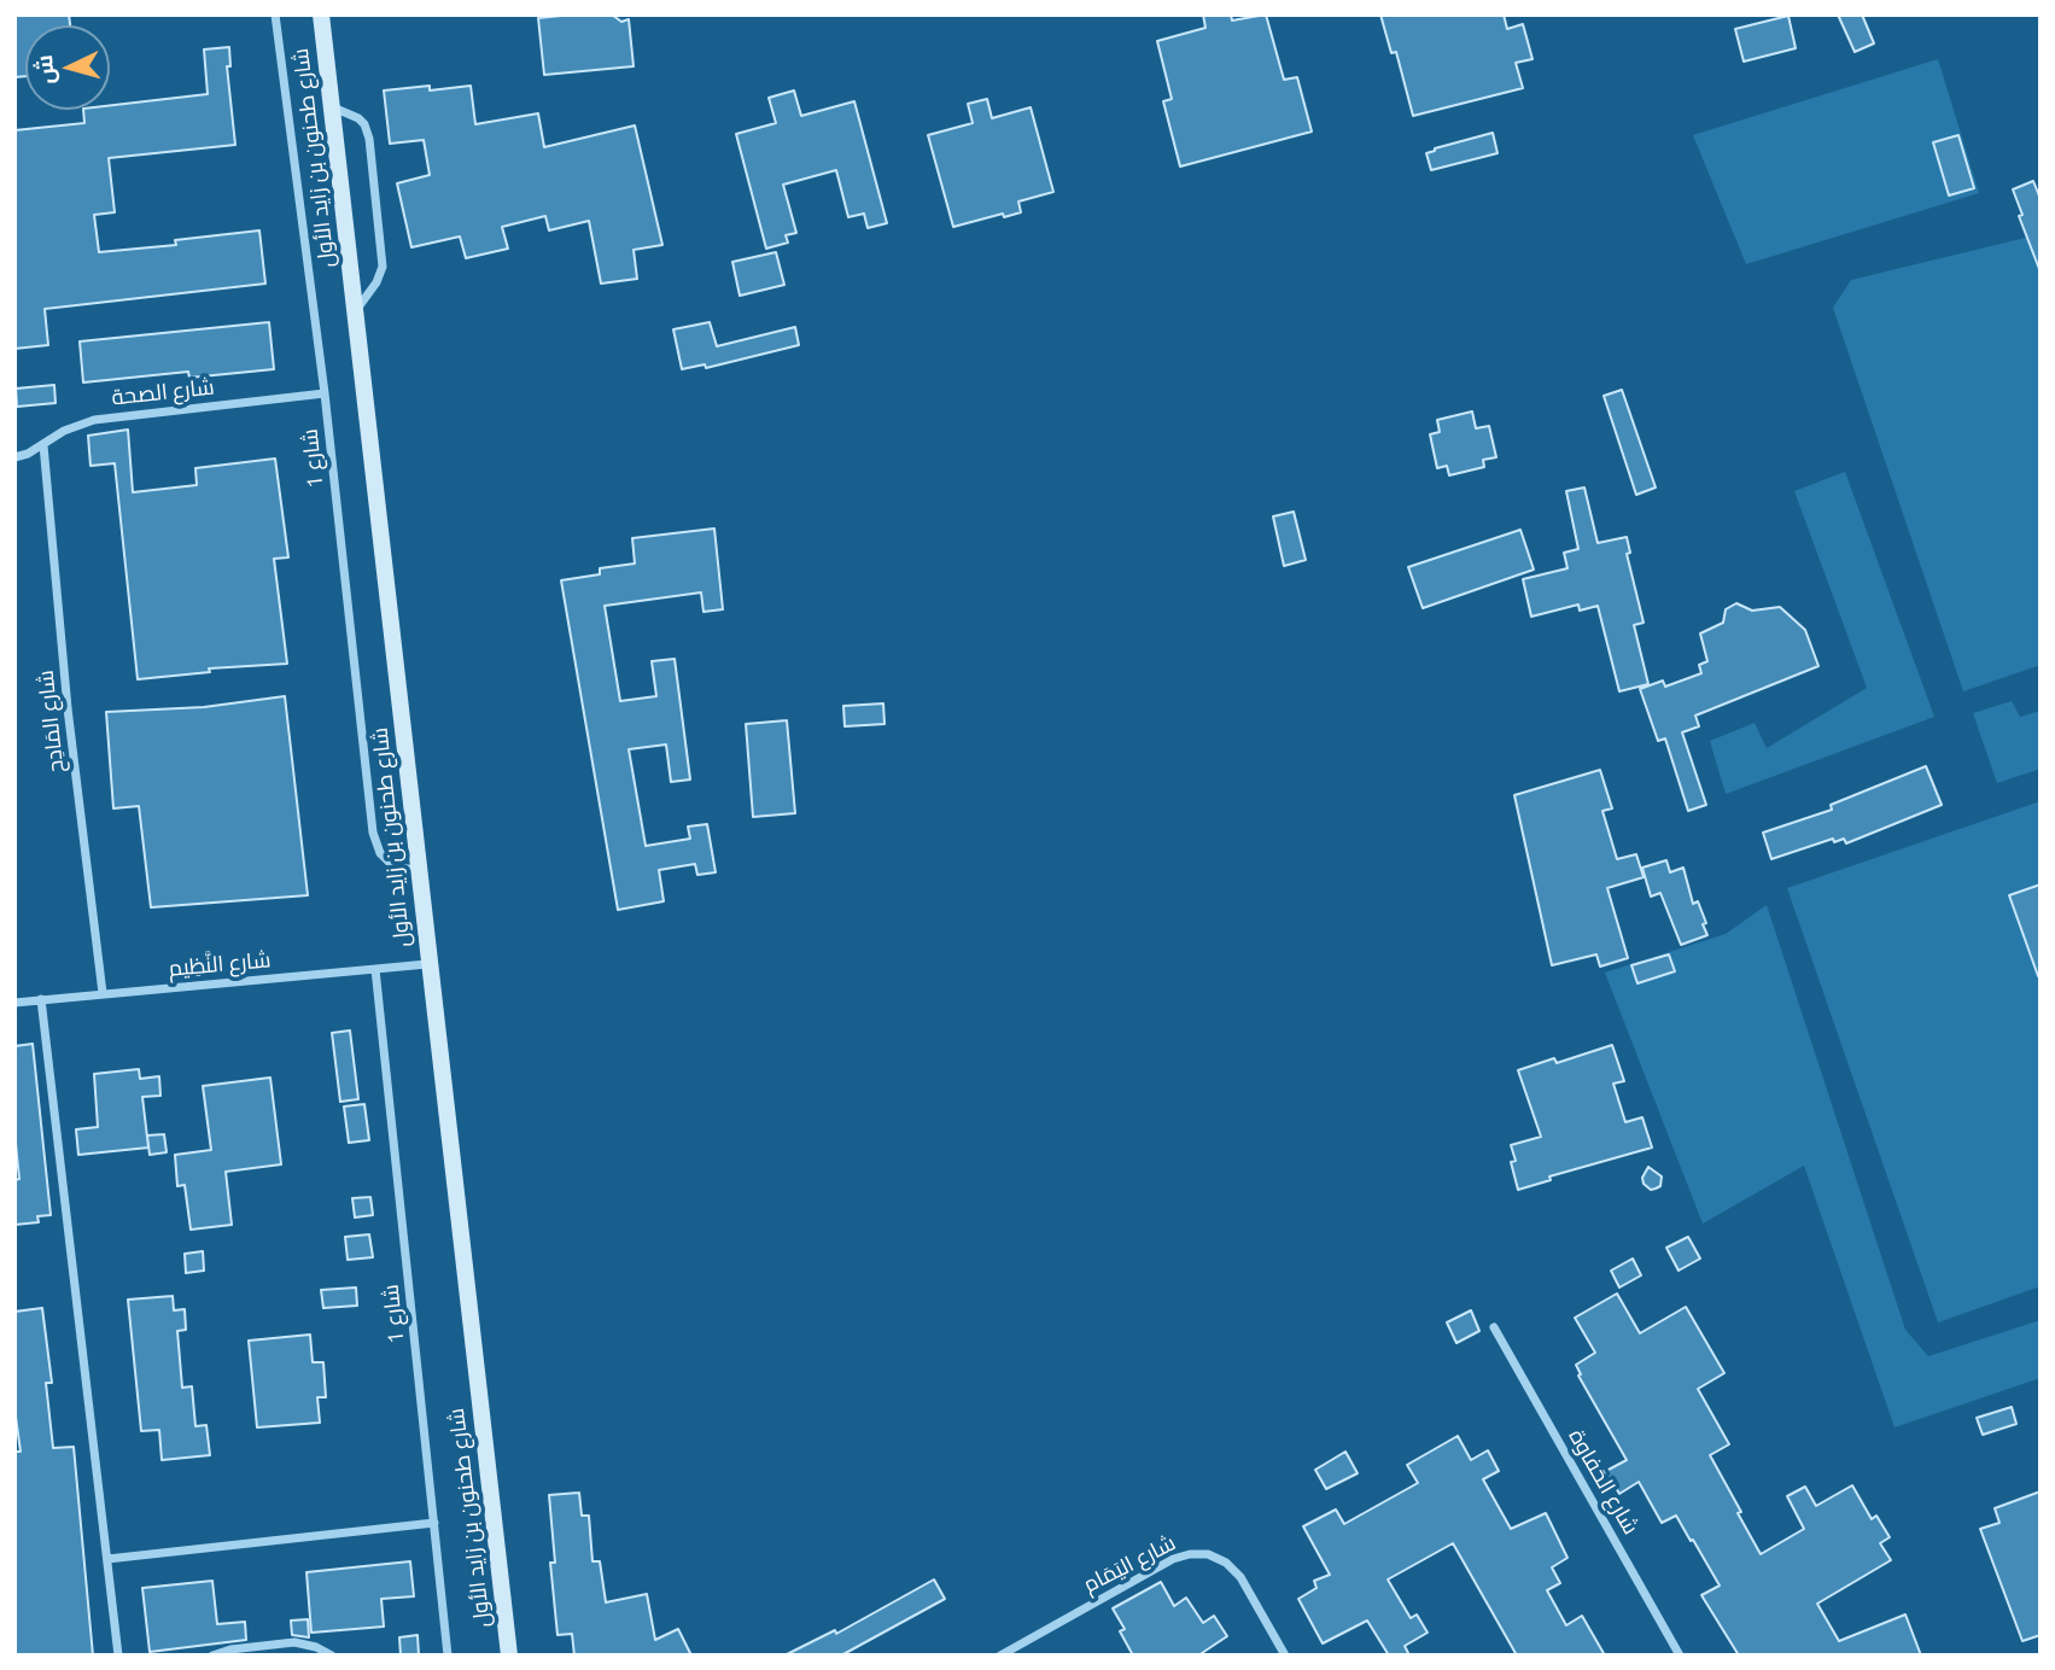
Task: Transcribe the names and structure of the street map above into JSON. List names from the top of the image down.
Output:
{
  "streets": {
    "street": [
      "شارع طحنون بن زايد الأول",
      "شارع الصحة",
      "شارع 1",
      "شارع المَادِح",
      "شارع النَّظِيم",
      "شارع الحَفاوة",
      "شارع اليَمَام"
    ]
  },
  "crossings": [
    ["شارع طحنون بن زايد الأول", "شارع 1"],
    ["شارع طحنون بن زايد الأول", "شارع النَّظِيم"],
    ["شارع الصحة", "شارع 1"],
    ["شارع الصحة", "شارع المَادِح"],
    ["شارع 1", "شارع النَّظِيم"],
    ["شارع المَادِح", "شارع النَّظِيم"]
  ],
  "north": "left"
}
